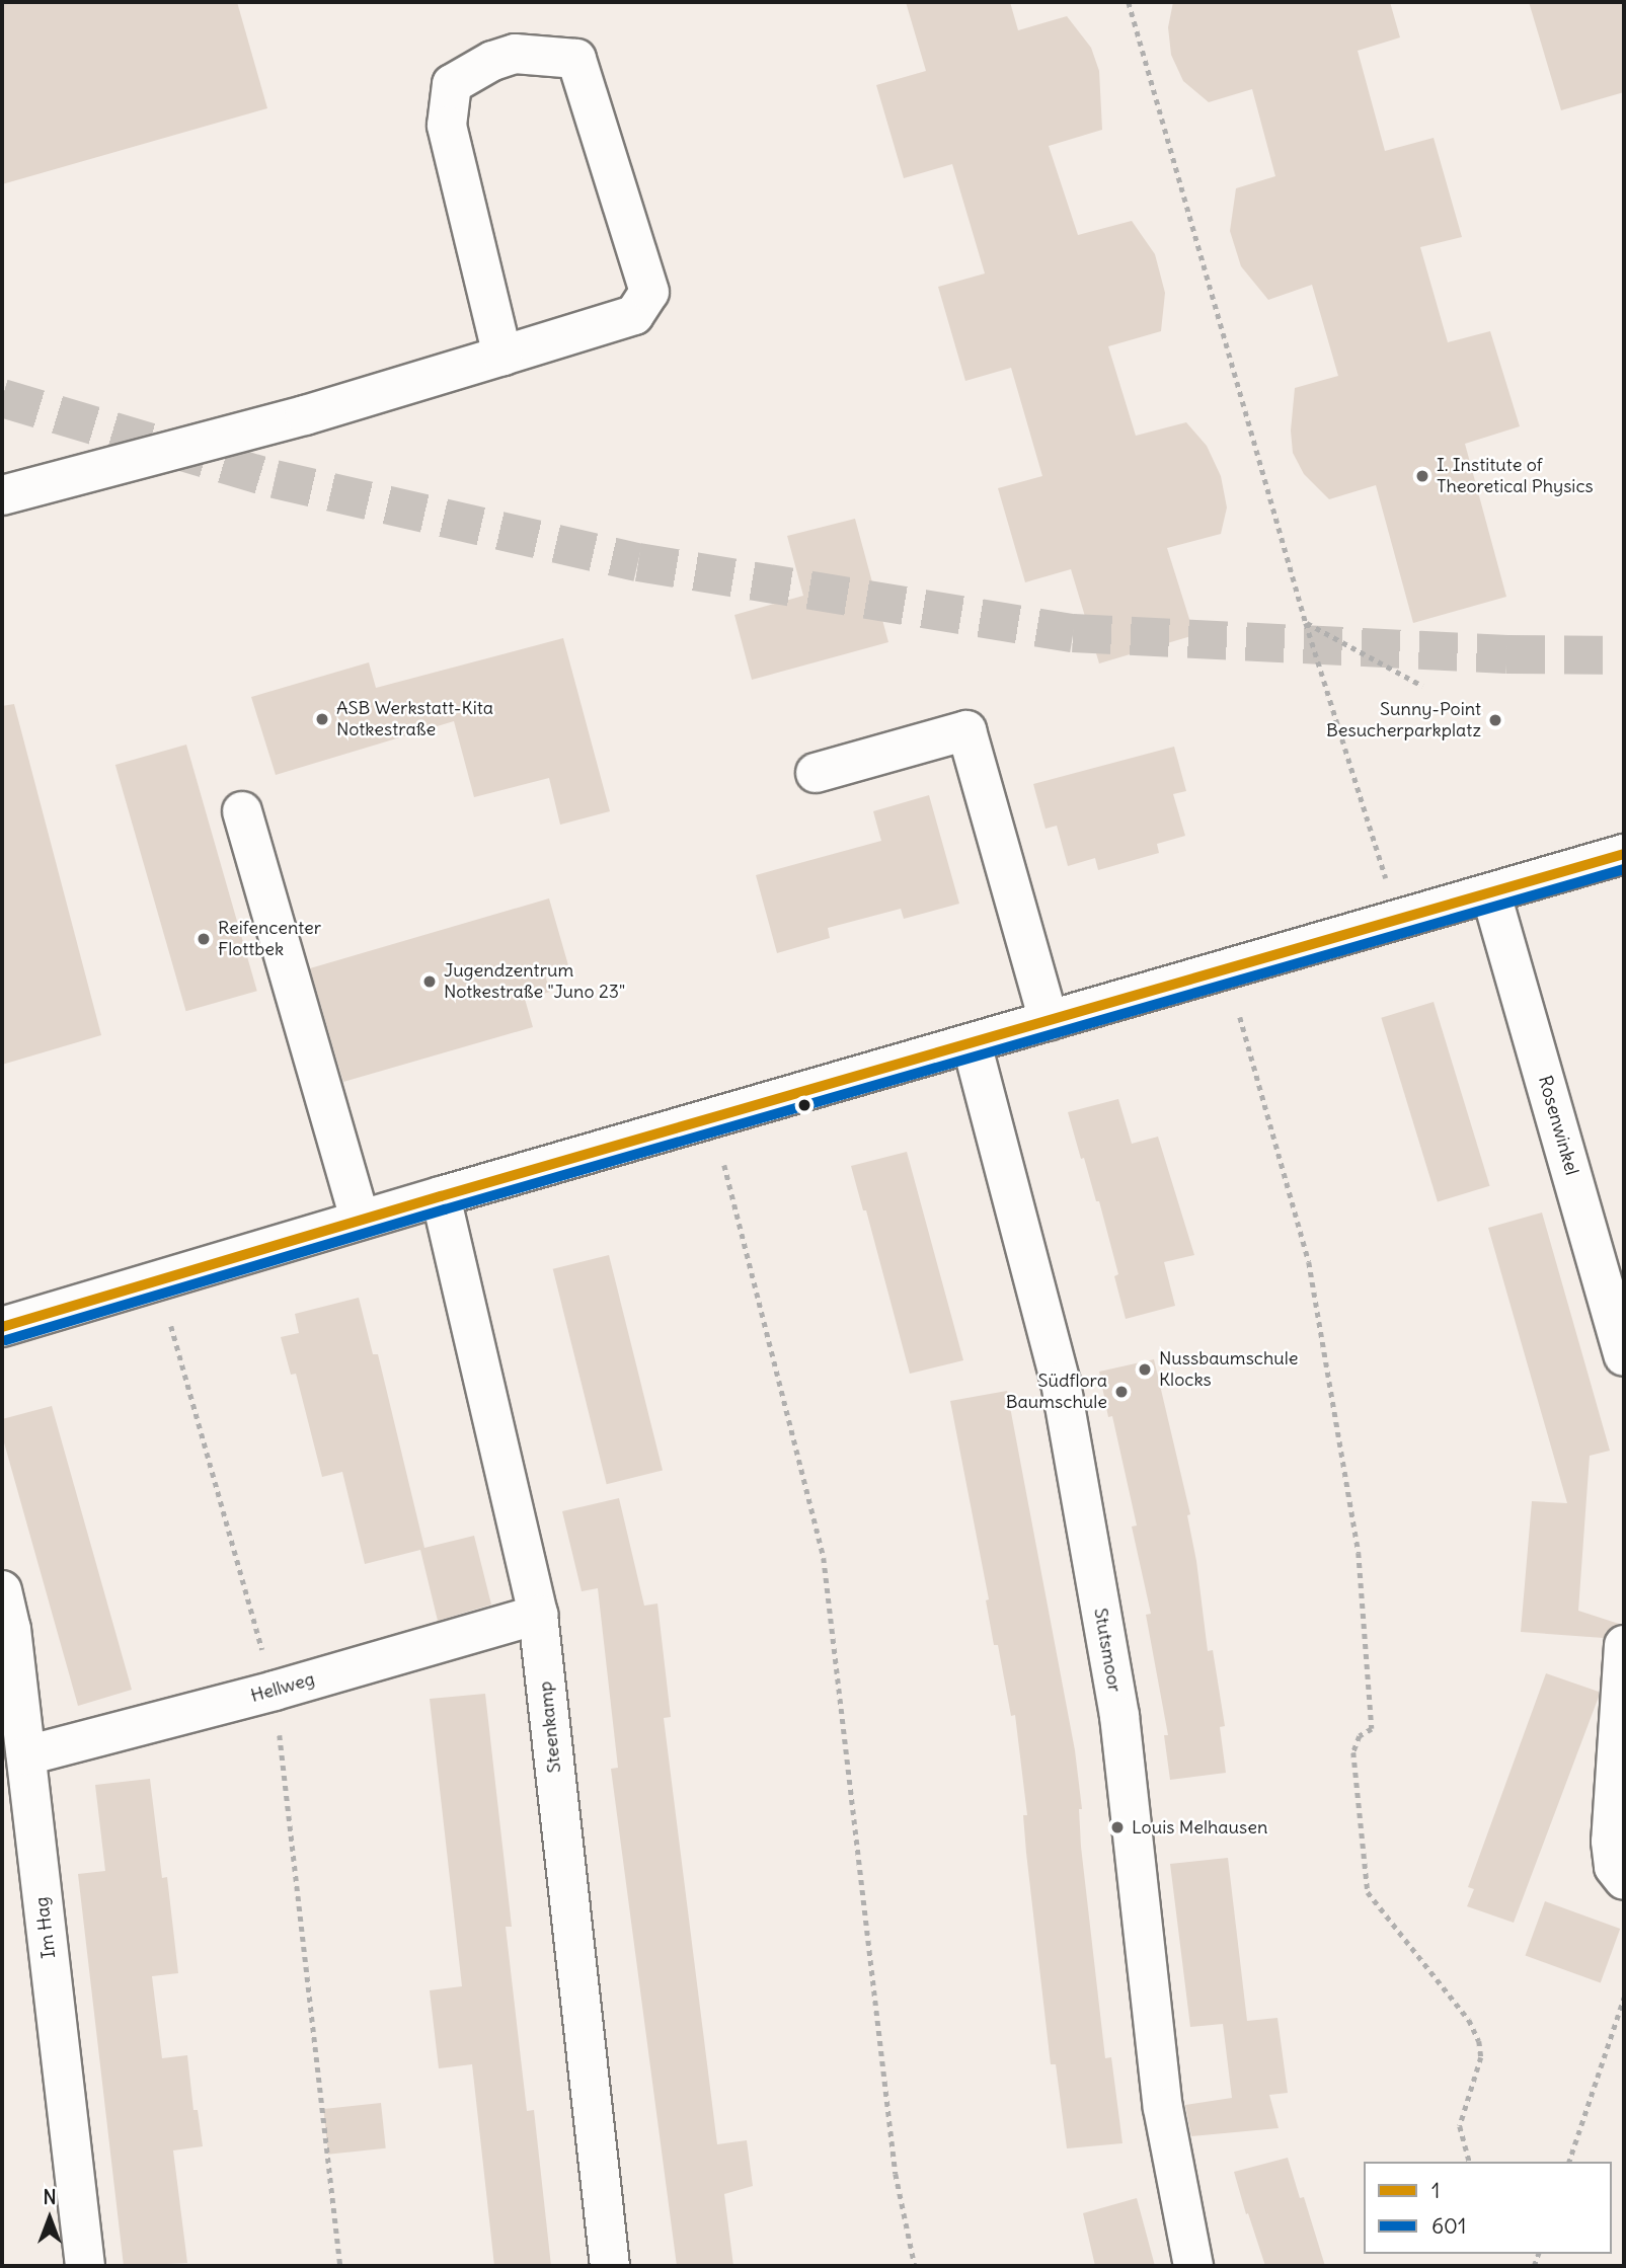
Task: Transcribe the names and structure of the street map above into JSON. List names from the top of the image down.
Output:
{
  "streets": {
    "street": [
      "Rosenwinkel",
      "Stutsmoor",
      "Hellweg",
      "Steenkamp",
      "Im Hag"
    ]
  },
  "crossings": [
    ["Hellweg", "Steenkamp"],
    ["Hellweg", "Im Hag"]
  ],
  "places": [
    "I. Institute of Theoretical Physics",
    "ASB Werkstatt-Kita Notkestraße",
    "Sunny-Point Besucherparkplatz",
    "Reifencenter Flottbek",
    "Jugendzentrum Notkestraße \"Juno 23\"",
    "Nussbaumschule Klocks",
    "Südflora Baumschule",
    "Louis Melhausen"
  ],
  "lines": ["transit line 1", "transit line 601"],
  "legend": ["1", "601"],
  "north": "top"
}
